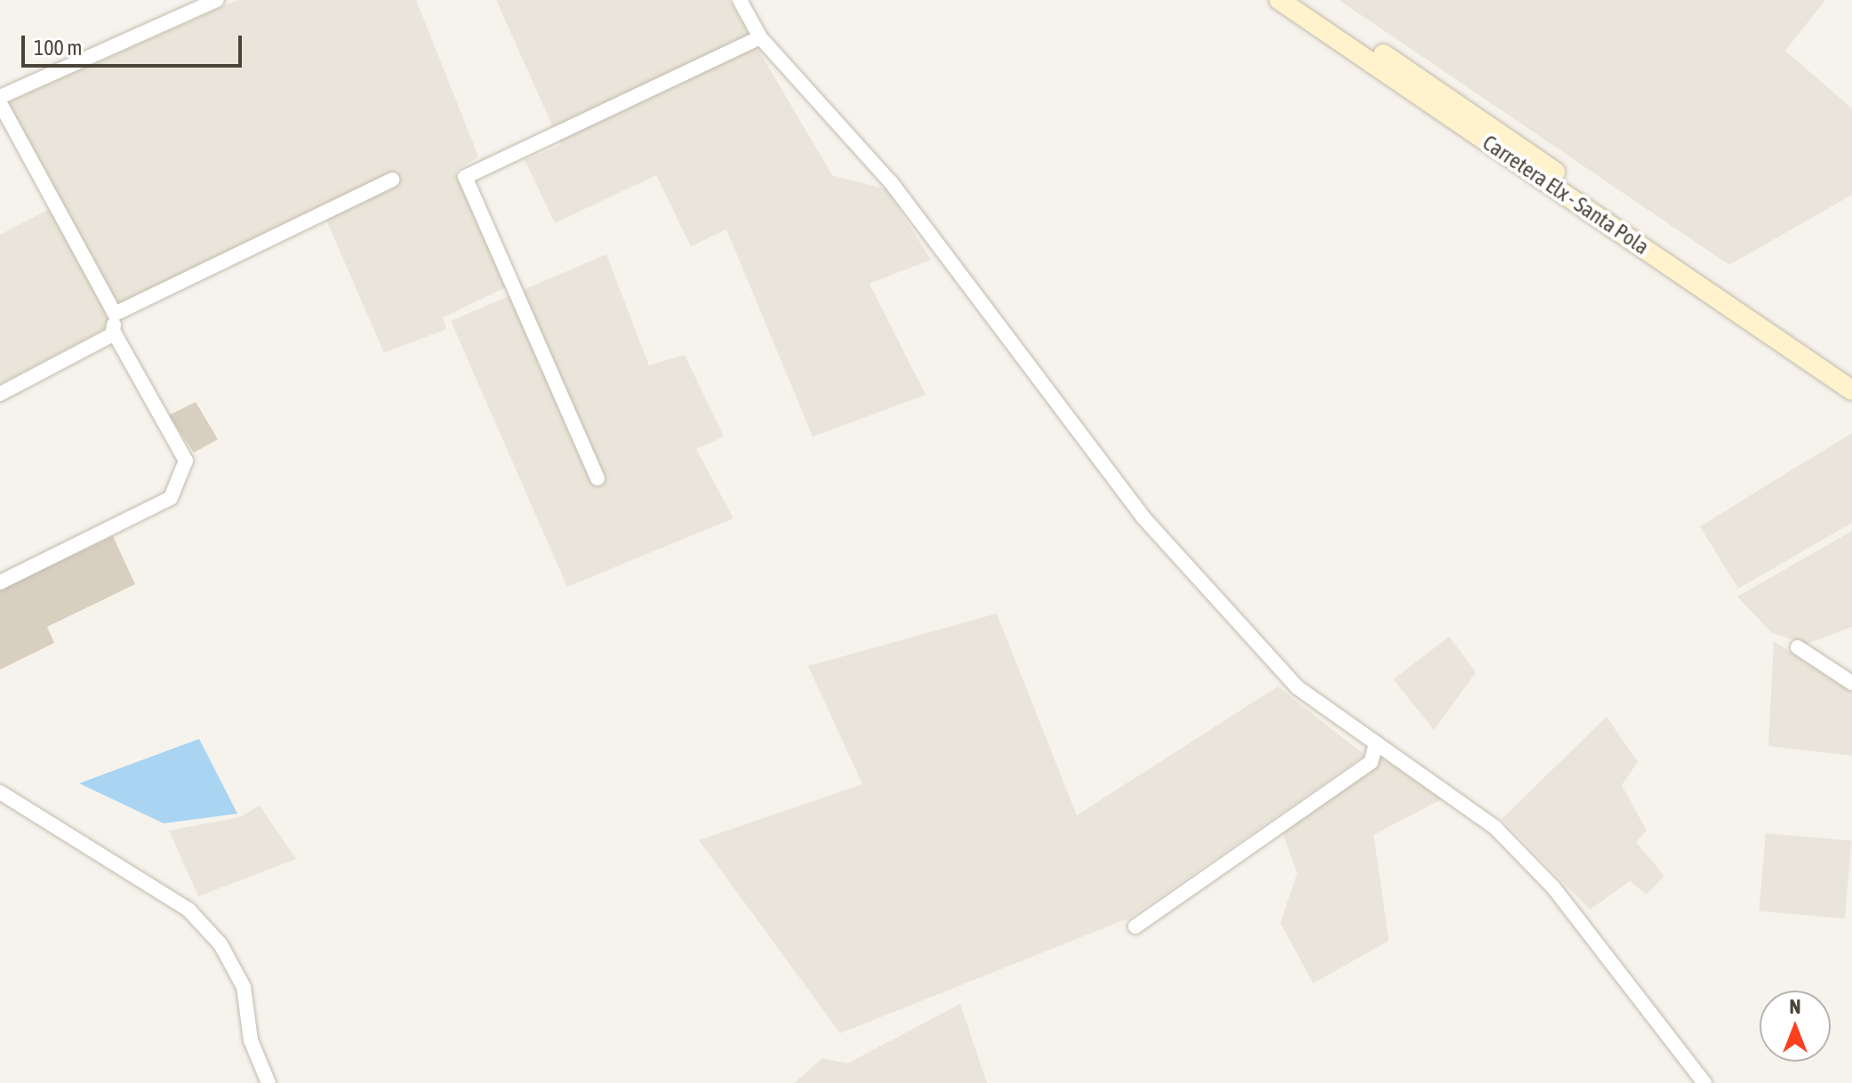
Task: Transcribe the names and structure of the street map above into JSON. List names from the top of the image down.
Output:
{
  "streets": {
    "main road": ["Carretera Elx - Santa Pola"]
  },
  "scale_bar": "100 m",
  "north": "top"
}
